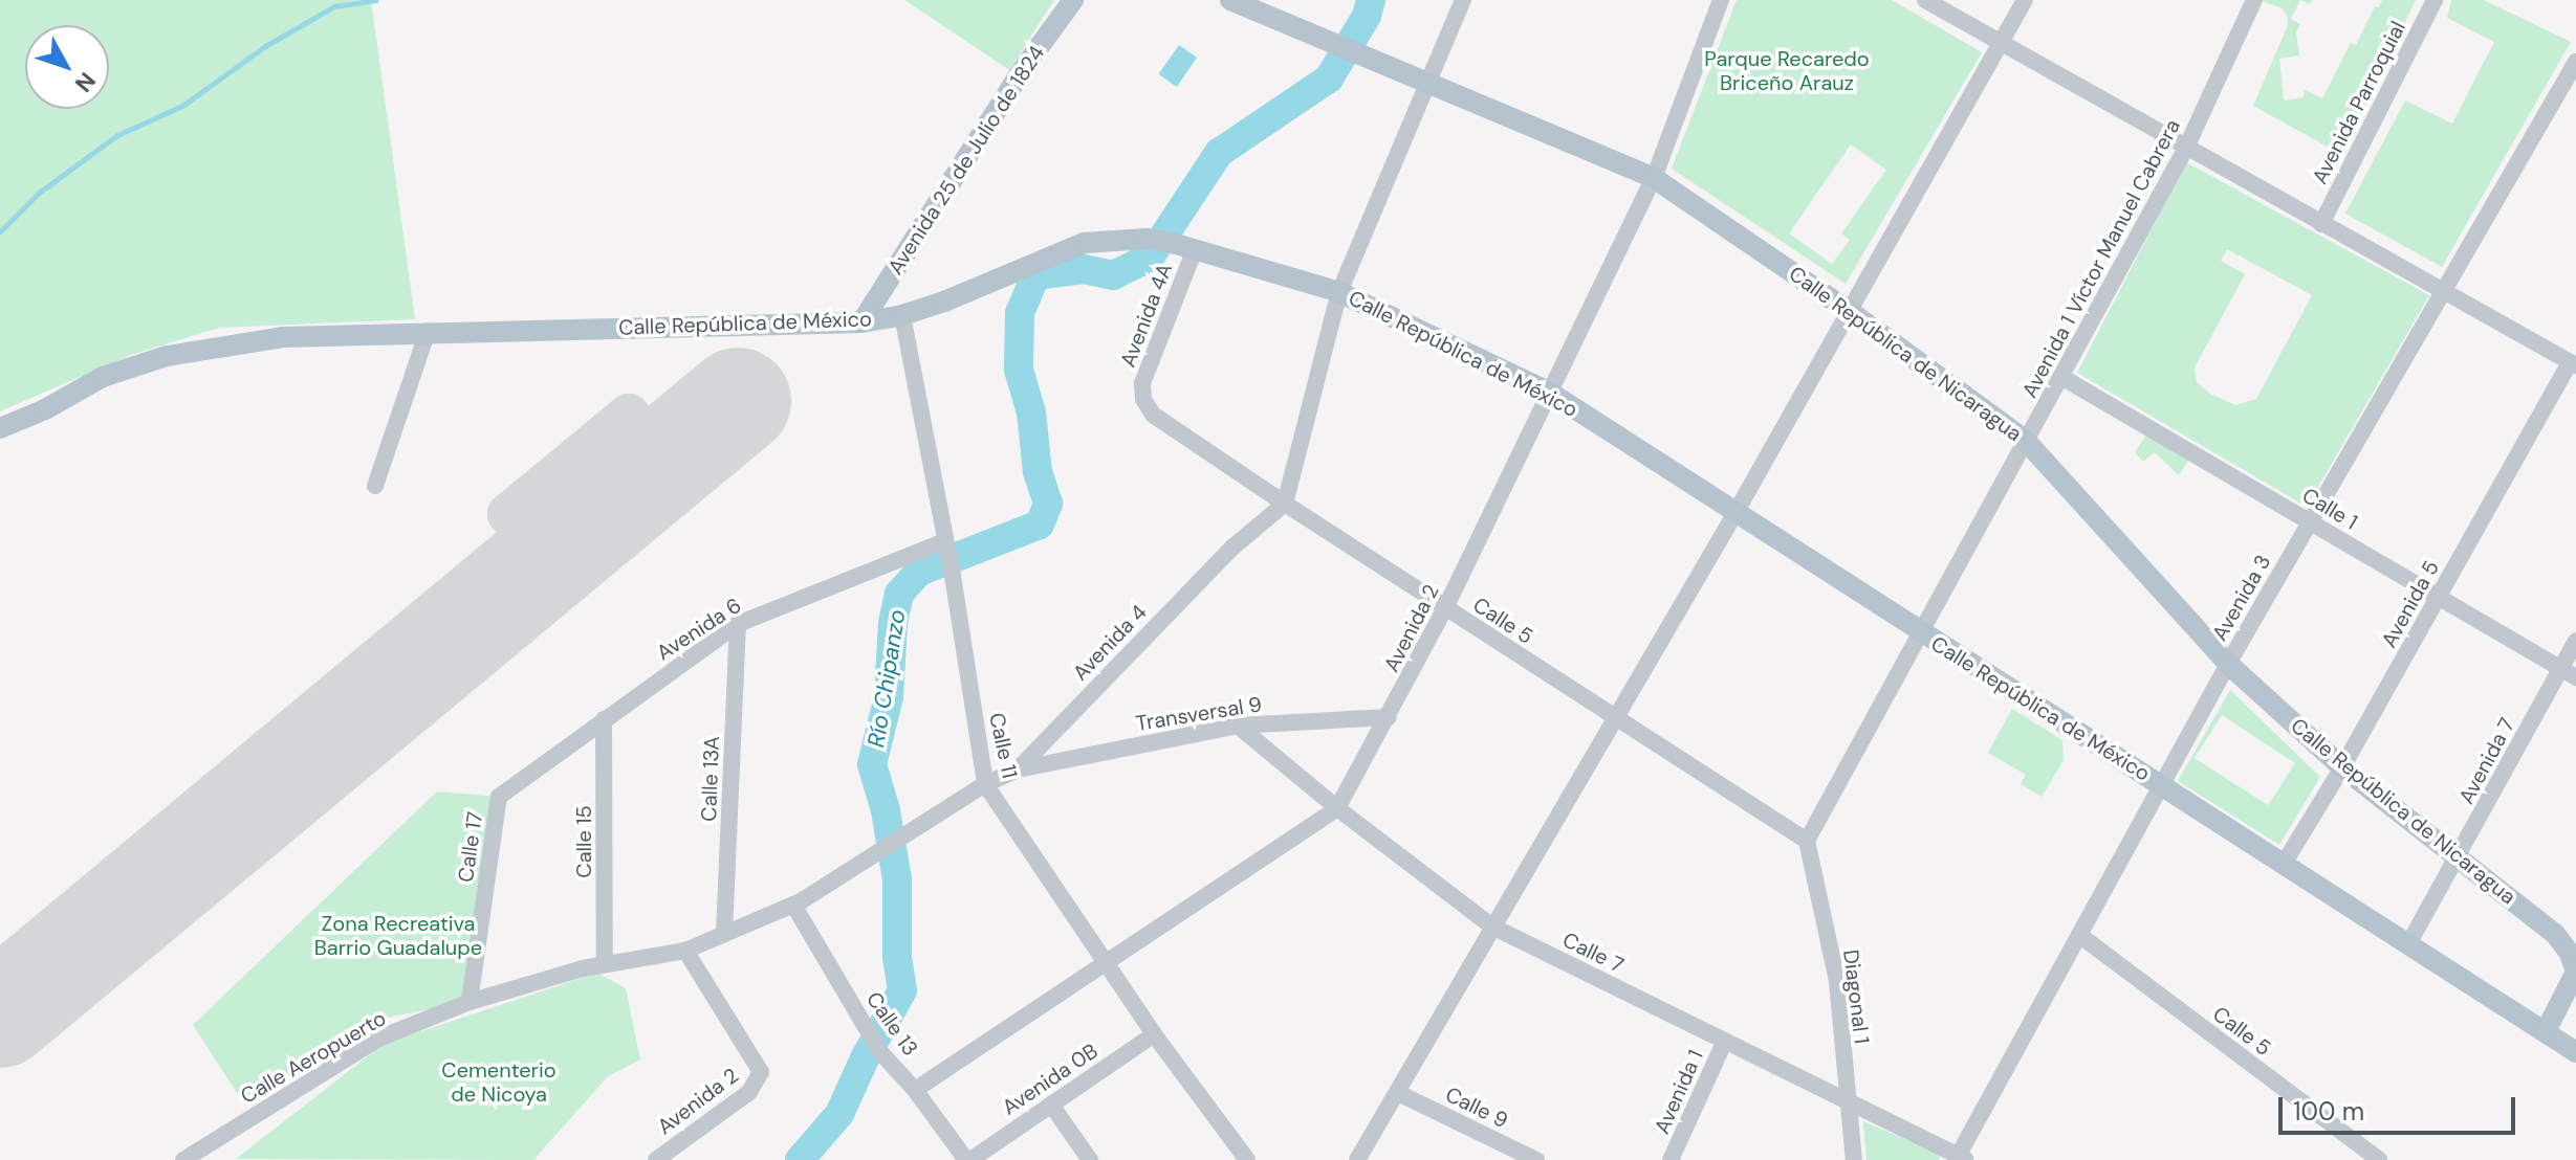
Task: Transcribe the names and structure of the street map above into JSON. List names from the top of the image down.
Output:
{
  "streets": {
    "main road": ["Avenida 25 de Julio de 1824", "Calle República de México", "Calle República de Nicaragua"],
    "street": [
      "Avenida Parroquial",
      "Avenida 1 Víctor Manuel Cabrera",
      "Avenida 4A",
      "Calle 1",
      "Avenida 3",
      "Avenida 5",
      "Calle 5",
      "Avenida 2",
      "Avenida 6",
      "Avenida 4",
      "Transversal 9",
      "Calle 11",
      "Avenida 7",
      "Calle 13A",
      "Calle 15",
      "Calle 17",
      "Calle 7",
      "Diagonal 1",
      "Calle 13",
      "Calle Aeropuerto",
      "Avenida 0B",
      "Avenida 1",
      "Calle 9"
    ]
  },
  "crossings": [
    ["Avenida 25 de Julio de 1824", "Calle República de México"],
    ["Avenida 1 Víctor Manuel Cabrera", "Calle República de México"],
    ["Avenida 1 Víctor Manuel Cabrera", "Calle República de Nicaragua"],
    ["Avenida 1 Víctor Manuel Cabrera", "Calle 1"],
    ["Avenida 1 Víctor Manuel Cabrera", "Calle 5"],
    ["Avenida 1 Víctor Manuel Cabrera", "Diagonal 1"],
    ["Avenida 4A", "Calle República de México"],
    ["Avenida 4A", "Calle 5"],
    ["Calle República de México", "Avenida 3"],
    ["Calle República de México", "Avenida 5"],
    ["Calle República de México", "Avenida 2"],
    ["Calle República de México", "Calle 11"],
    ["Calle República de México", "Avenida 7"],
    ["Calle República de Nicaragua", "Avenida 3"],
    ["Calle República de Nicaragua", "Avenida 5"],
    ["Calle República de Nicaragua", "Avenida 2"],
    ["Calle República de Nicaragua", "Avenida 7"],
    ["Calle 1", "Avenida 3"],
    ["Calle 1", "Avenida 5"],
    ["Calle 1", "Avenida 7"],
    ["Avenida 3", "Calle 5"],
    ["Avenida 3", "Calle 7"],
    ["Calle 5", "Avenida 2"],
    ["Calle 5", "Avenida 4"],
    ["Calle 5", "Diagonal 1"],
    ["Avenida 2", "Avenida 4"],
    ["Avenida 2", "Transversal 9"],
    ["Avenida 2", "Calle 11"],
    ["Avenida 2", "Calle 7"],
    ["Avenida 2", "Calle 13"],
    ["Avenida 6", "Calle 11"],
    ["Avenida 6", "Calle 13A"],
    ["Avenida 6", "Calle 15"],
    ["Avenida 6", "Calle 17"],
    ["Avenida 4", "Transversal 9"],
    ["Avenida 4", "Calle 11"],
    ["Avenida 4", "Calle 13A"],
    ["Avenida 4", "Calle 15"],
    ["Avenida 4", "Calle 17"],
    ["Avenida 4", "Calle 13"],
    ["Avenida 4", "Calle Aeropuerto"],
    ["Transversal 9", "Calle 7"],
    ["Calle 11", "Avenida 0B"],
    ["Calle 17", "Calle Aeropuerto"],
    ["Calle 7", "Diagonal 1"],
    ["Calle 7", "Avenida 1"],
    ["Calle 13", "Avenida 0B"]
  ],
  "water": ["Río Chipanzo"],
  "parks": ["Parque Recaredo Briceño Arauz", "Zona Recreativa Barrio Guadalupe", "Cementerio de Nicoya"],
  "scale_bar": "100 m",
  "north": "bottom right"
}
